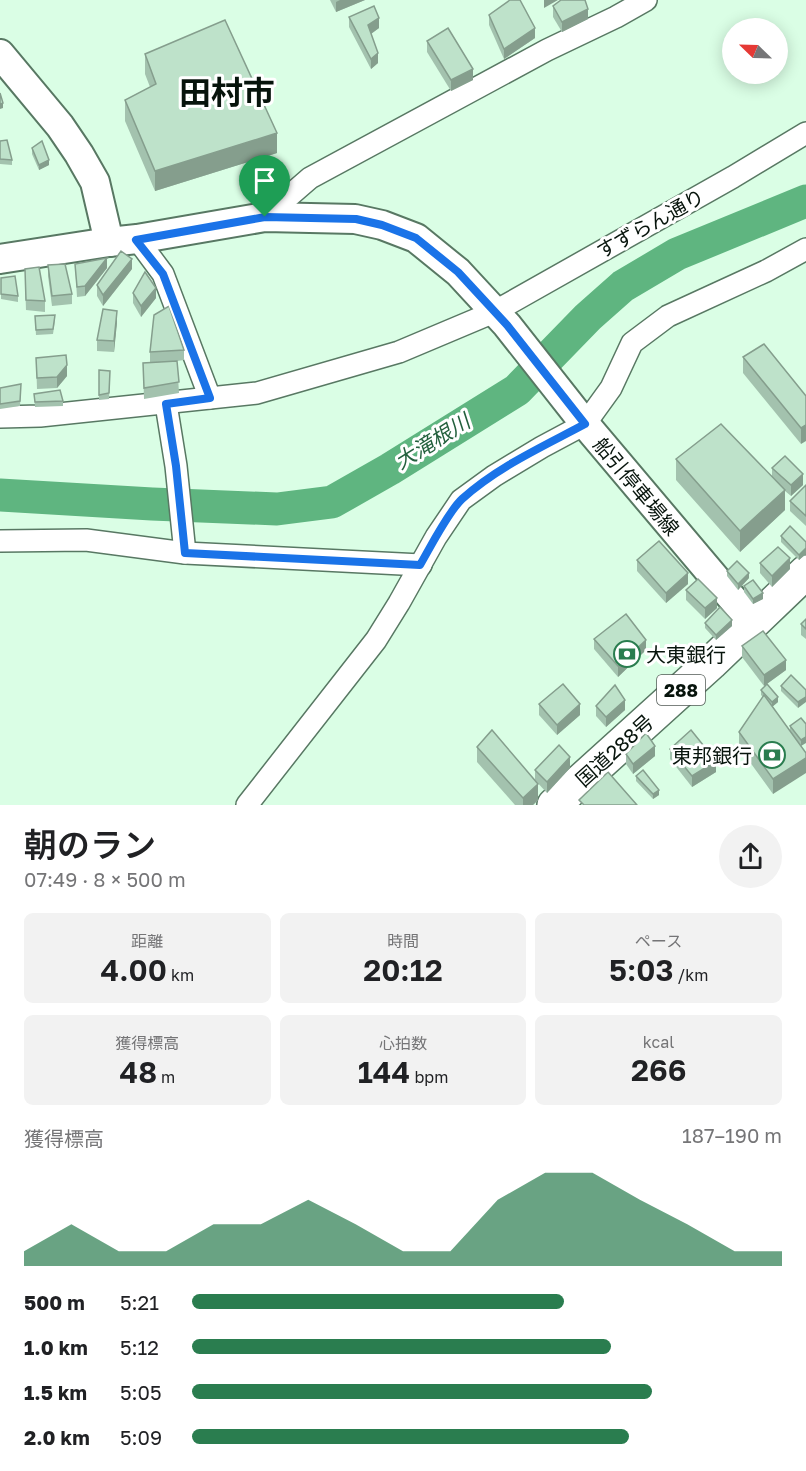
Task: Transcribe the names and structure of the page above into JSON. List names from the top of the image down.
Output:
{
  "streets": {
    "highway": ["288", "国道288号"],
    "main road": ["船引停車場線"],
    "street": ["すずらん通り"]
  },
  "crossings": [
    ["すずらん通り", "船引停車場線"],
    ["船引停車場線", "国道288号"]
  ],
  "districts": ["田村市"],
  "water": ["大滝根川"],
  "places": {
    "bank": ["大東銀行", "東邦銀行"]
  },
  "north": "top left",
  "page": {
    "heading": ["朝のラン", "07:49 · 8 × 500 m"],
    "stats": [
      ["距離", "4.00 km"],
      ["時間", "20:12"],
      ["ペース", "5:03 /km"],
      ["獲得標高", "48 m"],
      ["心拍数", "144 bpm"],
      ["kcal", "266"]
    ],
    "chart": ["獲得標高", "187–190 m"],
    "list": [
      {
        "name": "500 m",
        "note": "5:21"
      },
      {
        "name": "1.0 km",
        "note": "5:12"
      },
      {
        "name": "1.5 km",
        "note": "5:05"
      },
      {
        "name": "2.0 km",
        "note": "5:09"
      }
    ]
  }
}
